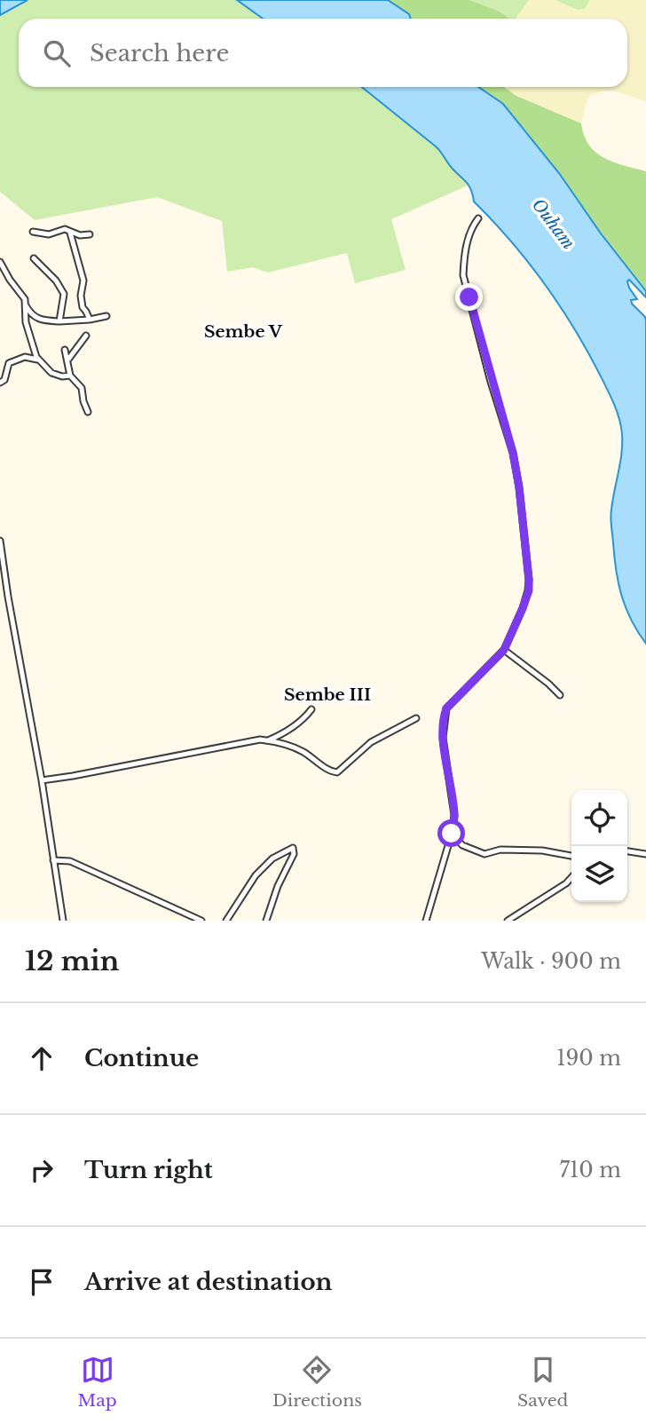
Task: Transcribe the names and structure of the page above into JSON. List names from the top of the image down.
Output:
{
  "districts": ["Sembe V", "Sembe III"],
  "water": ["Ouham"],
  "page": {
    "search": "Search here",
    "heading": ["12 min", "Walk · 900 m"],
    "list": [
      ["Continue", "190 m"],
      ["Turn right", "710 m"],
      "Arrive at destination"
    ],
    "nav": ["Map", "Directions", "Saved"]
  }
}
